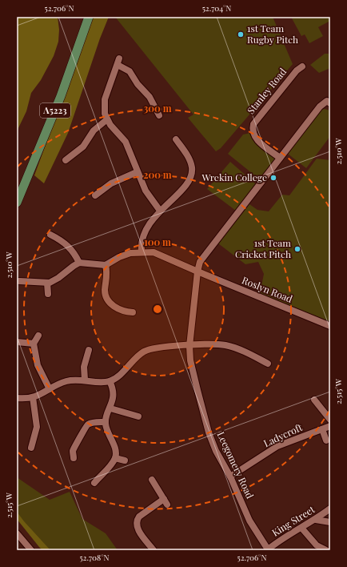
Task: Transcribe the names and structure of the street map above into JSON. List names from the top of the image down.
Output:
{
  "streets": {
    "main road": ["A5223"],
    "street": [
      "Stanley Road",
      "Roslyn Road",
      "Ladycroft",
      "Leegomery Road",
      "King Street"
    ]
  },
  "crossings": [
    ["Stanley Road", "Leegomery Road"],
    ["Roslyn Road", "Leegomery Road"],
    ["Ladycroft", "Leegomery Road"],
    ["Leegomery Road", "King Street"]
  ],
  "places": ["1st Team Rugby Pitch", "Wrekin College", "1st Team Cricket Pitch"],
  "coordinates": [
    "52.706°N",
    "52.704°N",
    "2.510°W",
    "2.515°W",
    "52.708°N"
  ],
  "rings": ["300 m", "200 m", "100 m"]
}
